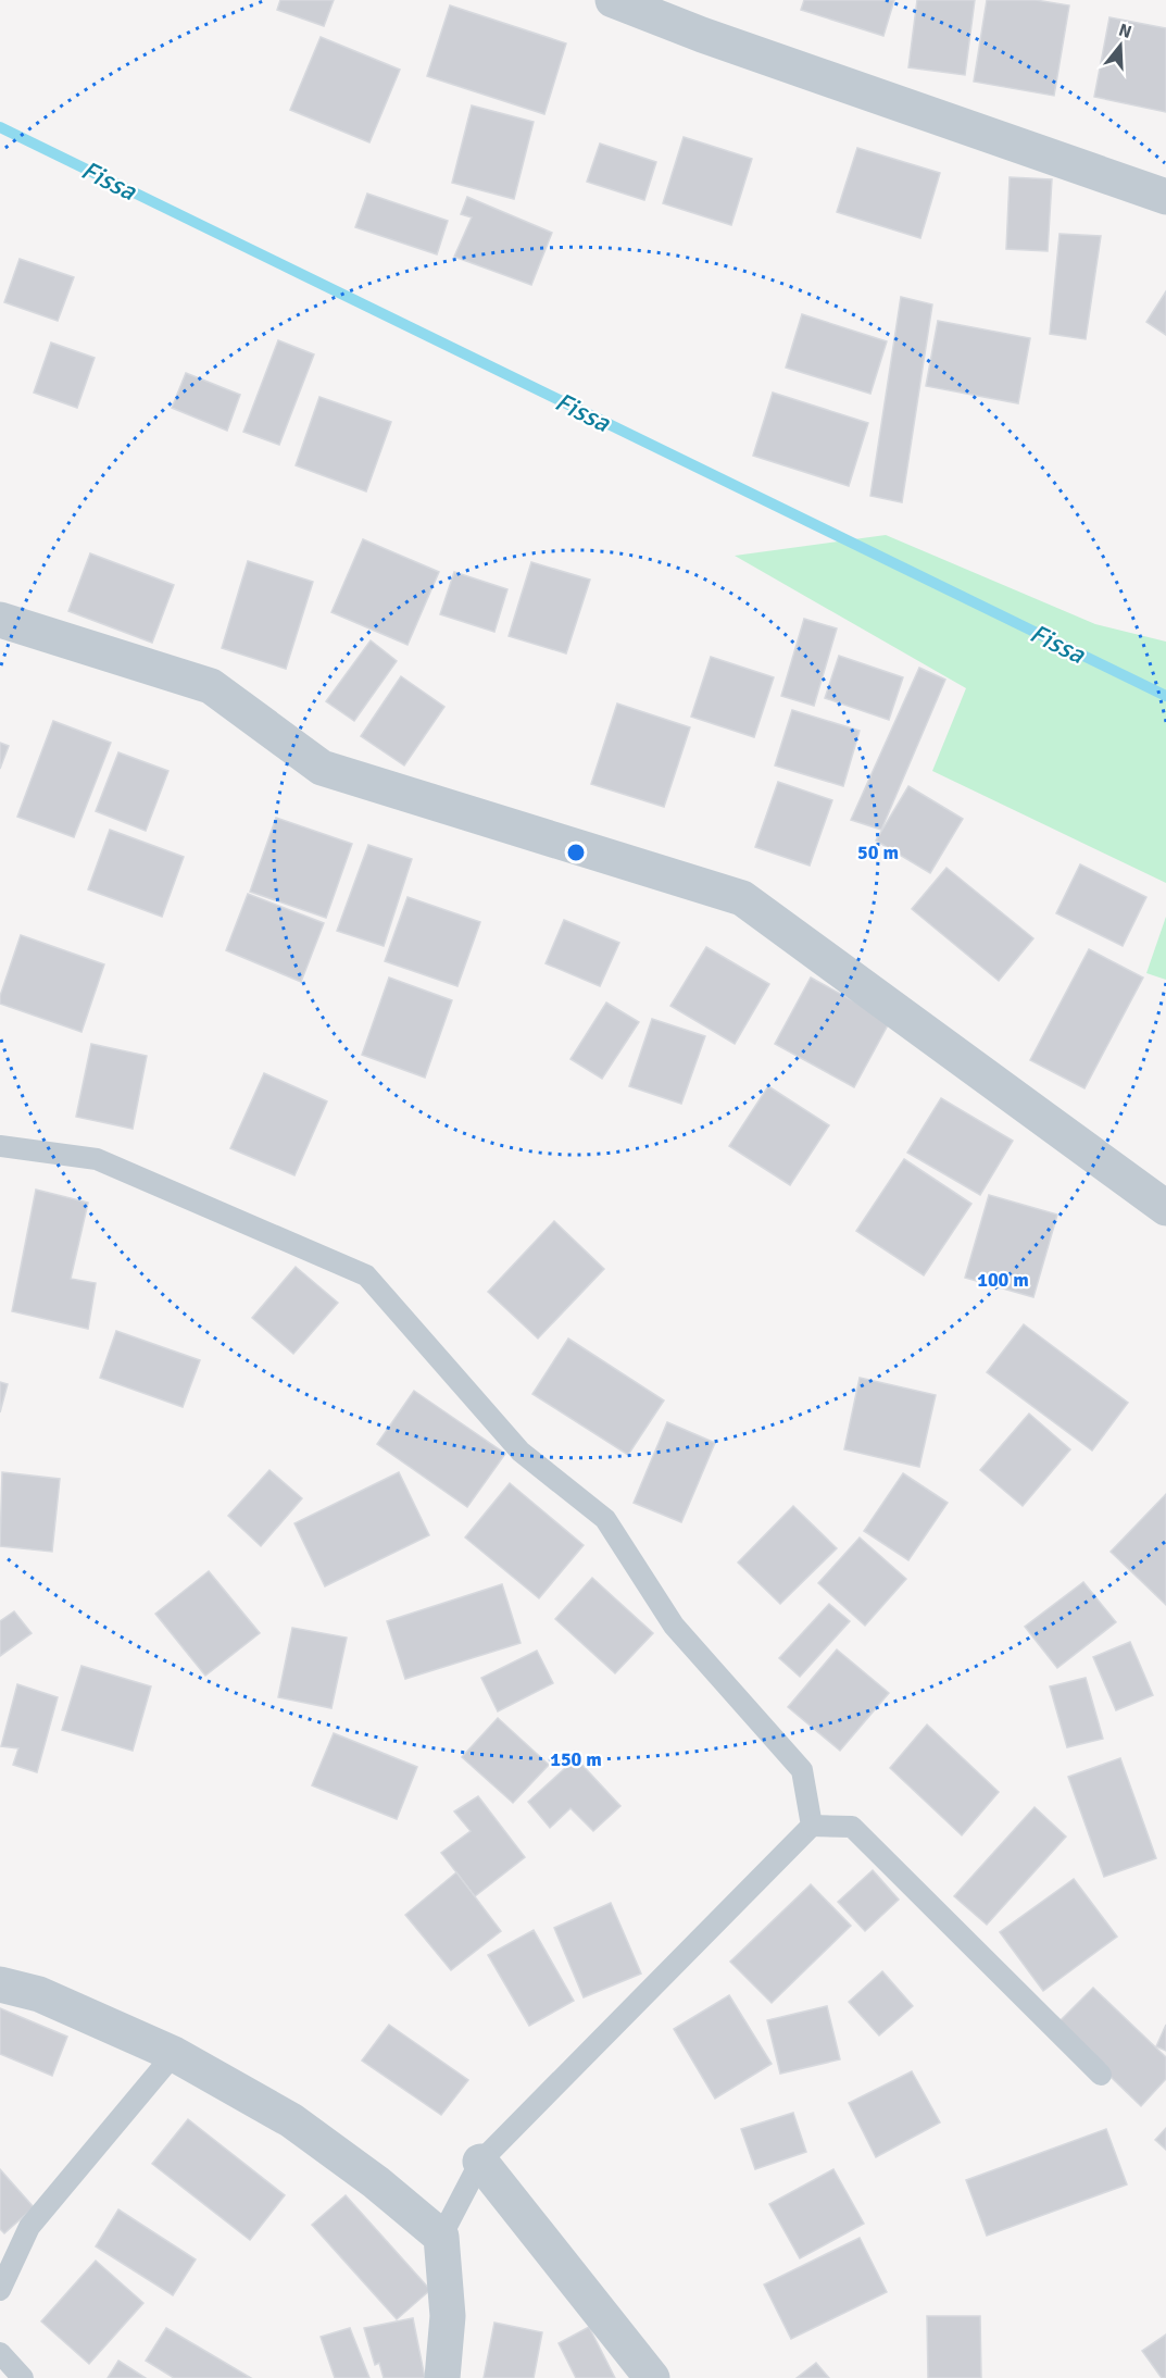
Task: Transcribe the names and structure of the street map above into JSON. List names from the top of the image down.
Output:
{
  "water": ["Fissa"],
  "north": "top",
  "rings": ["50 m", "100 m", "150 m"]
}
